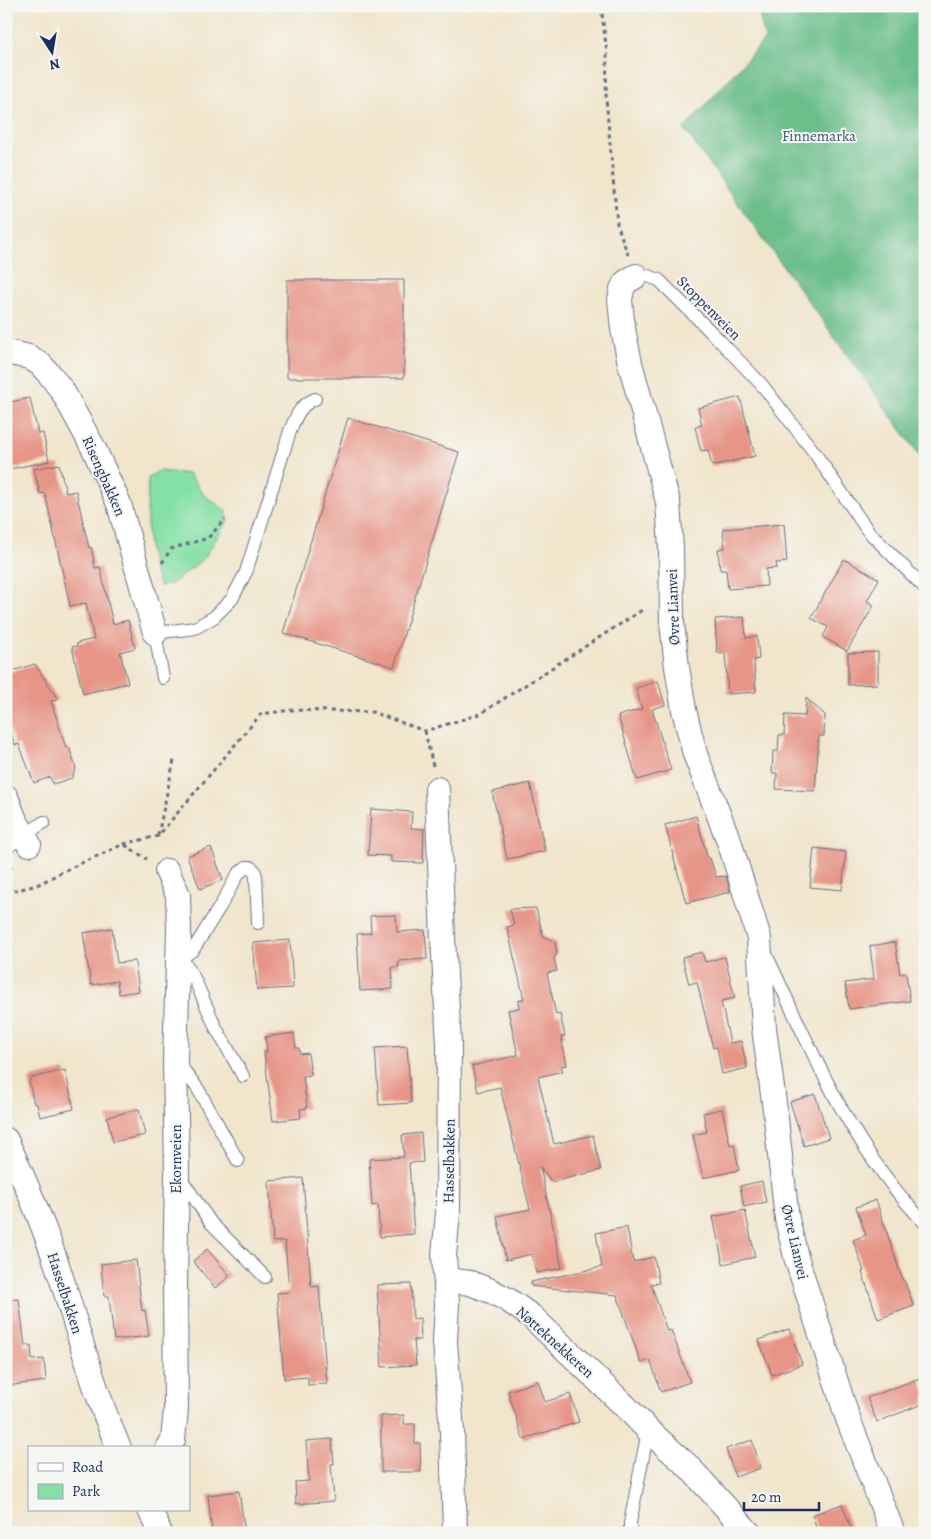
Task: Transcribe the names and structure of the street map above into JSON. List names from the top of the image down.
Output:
{
  "streets": {
    "street": [
      "Risengbakken",
      "Øvre Lianvei",
      "Ekornveien",
      "Hasselbakken",
      "Nøtteknekkeren"
    ],
    "lane": ["Stoppenveien"]
  },
  "crossings": [
    ["Stoppenveien", "Øvre Lianvei"],
    ["Hasselbakken", "Nøtteknekkeren"]
  ],
  "parks": ["Finnemarka"],
  "legend": ["Road", "Park"],
  "scale_bar": "20 m",
  "north": "bottom"
}
